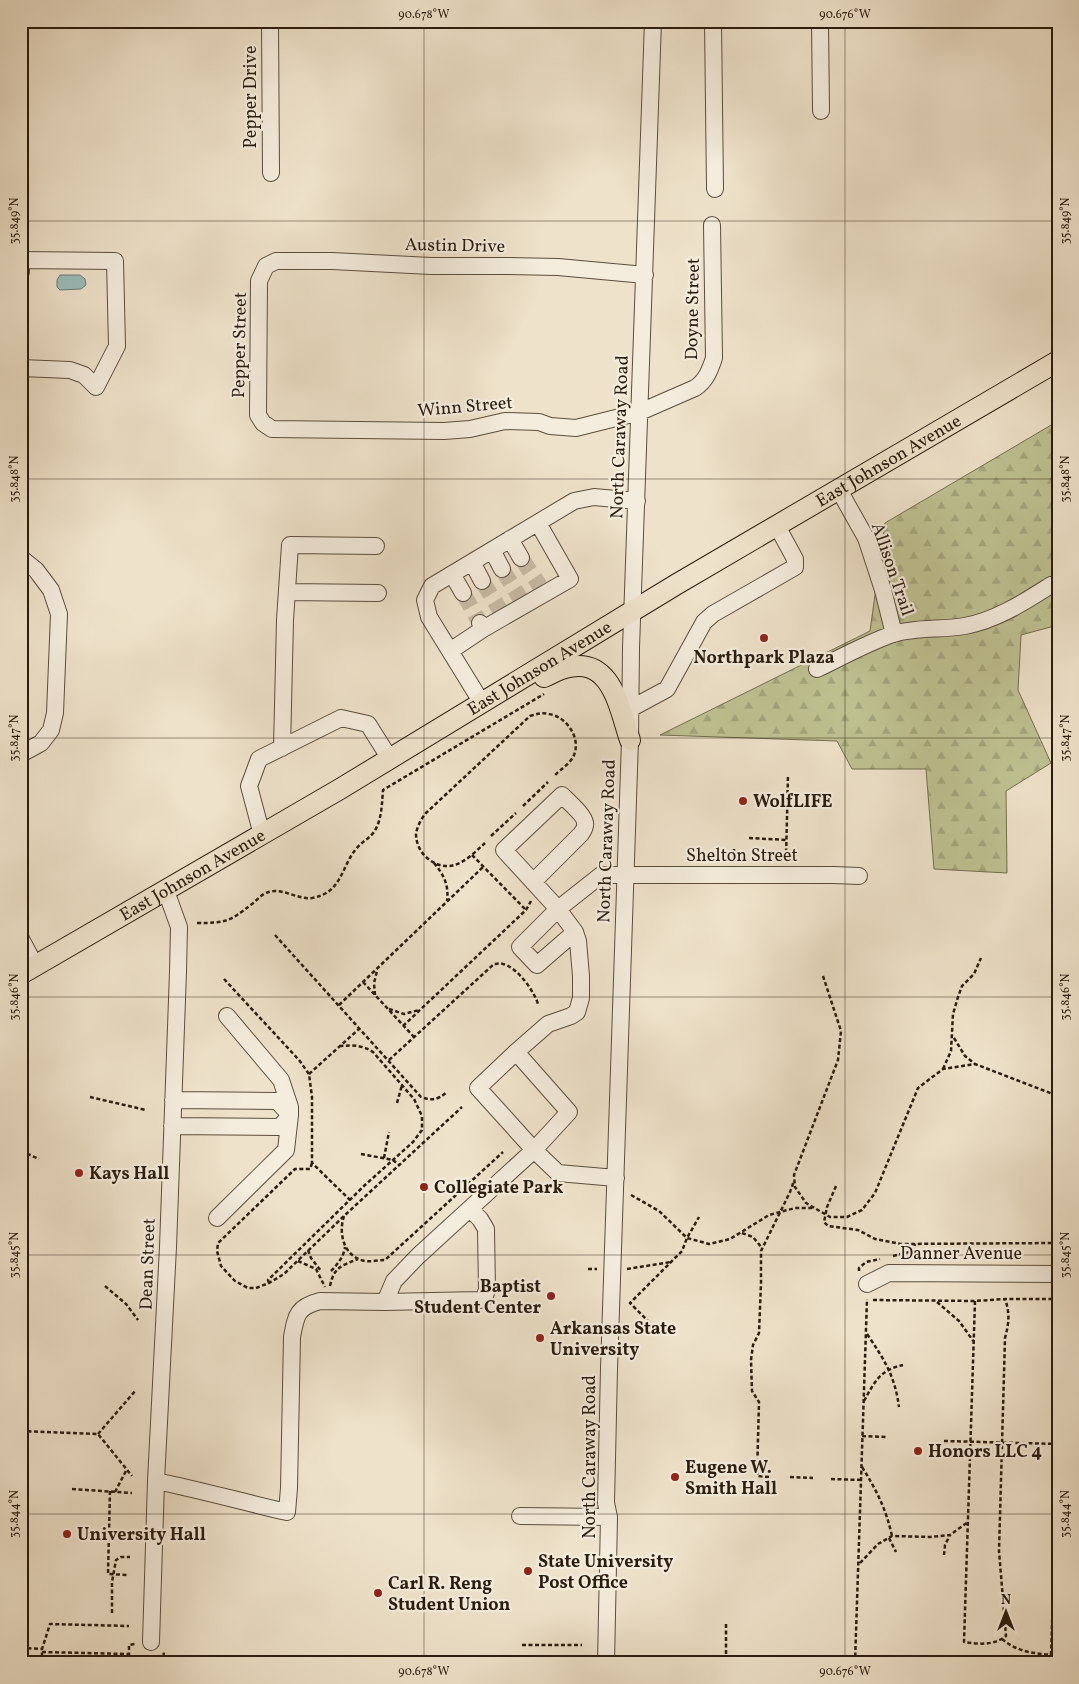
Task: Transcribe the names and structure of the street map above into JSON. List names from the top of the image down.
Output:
{
  "streets": {
    "main road": ["East Johnson Avenue"],
    "street": [
      "Pepper Drive",
      "Austin Drive",
      "Doyne Street",
      "Pepper Street",
      "Winn Street",
      "North Caraway Road",
      "Allison Trail",
      "Shelton Street",
      "Danner Avenue",
      "Dean Street"
    ]
  },
  "crossings": [
    ["Austin Drive", "Pepper Street"],
    ["Austin Drive", "North Caraway Road"],
    ["Doyne Street", "Winn Street"],
    ["Doyne Street", "North Caraway Road"],
    ["Pepper Street", "Winn Street"],
    ["Winn Street", "North Caraway Road"],
    ["North Caraway Road", "East Johnson Avenue"],
    ["North Caraway Road", "Shelton Street"],
    ["East Johnson Avenue", "Allison Trail"],
    ["East Johnson Avenue", "Dean Street"]
  ],
  "places": [
    "Northpark Plaza",
    "WolfLIFE",
    "Kays Hall",
    "Collegiate Park",
    "Baptist Student Center",
    "Arkansas State University",
    "Honors LLC 4",
    "Eugene W. Smith Hall",
    "University Hall",
    "State University Post Office",
    "Carl R. Reng Student Union"
  ],
  "north": "top",
  "coordinates": [
    "90.678°W",
    "90.676°W",
    "35.849°N",
    "35.848°N",
    "35.847°N",
    "35.846°N",
    "35.845°N",
    "35.844°N"
  ]
}
